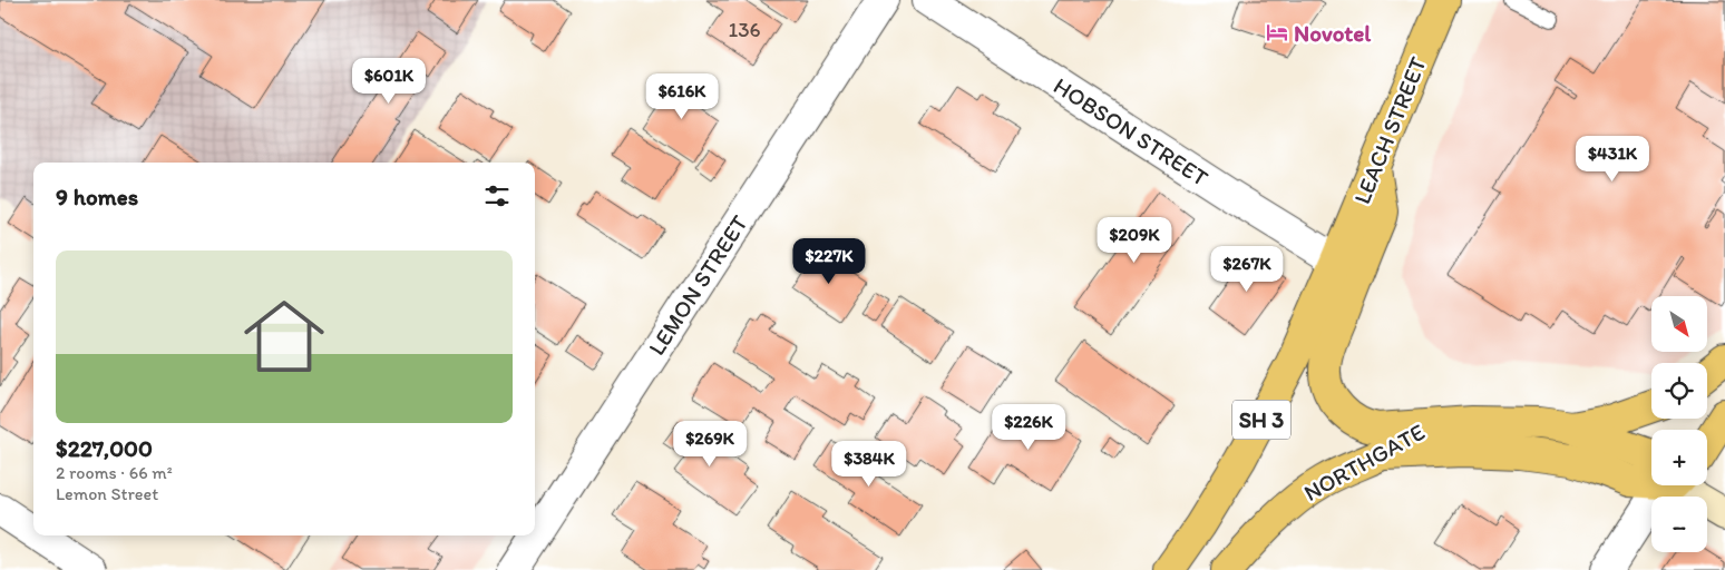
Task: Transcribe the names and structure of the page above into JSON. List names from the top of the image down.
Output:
{
  "streets": {
    "highway": ["LEACH STREET", "SH 3", "NORTHGATE"],
    "street": ["HOBSON STREET", "LEMON STREET"]
  },
  "crossings": [
    ["LEACH STREET", "HOBSON STREET"],
    ["LEACH STREET", "SH 3"],
    ["HOBSON STREET", "SH 3"]
  ],
  "places": {
    "hotel": ["Novotel"]
  },
  "house_numbers": ["136"],
  "north": "bottom right",
  "page": {
    "price": [
      "$601K",
      "$616K",
      "$431K",
      "$209K",
      "$227K",
      "$267K",
      "$226K",
      "$269K",
      "$384K"
    ],
    "heading": "9 homes",
    "list": [
      {
        "name": "$227,000",
        "note": "2 rooms · 66 m² · Lemon Street"
      }
    ],
    "map_buttons": ["+", "−"]
  }
}
